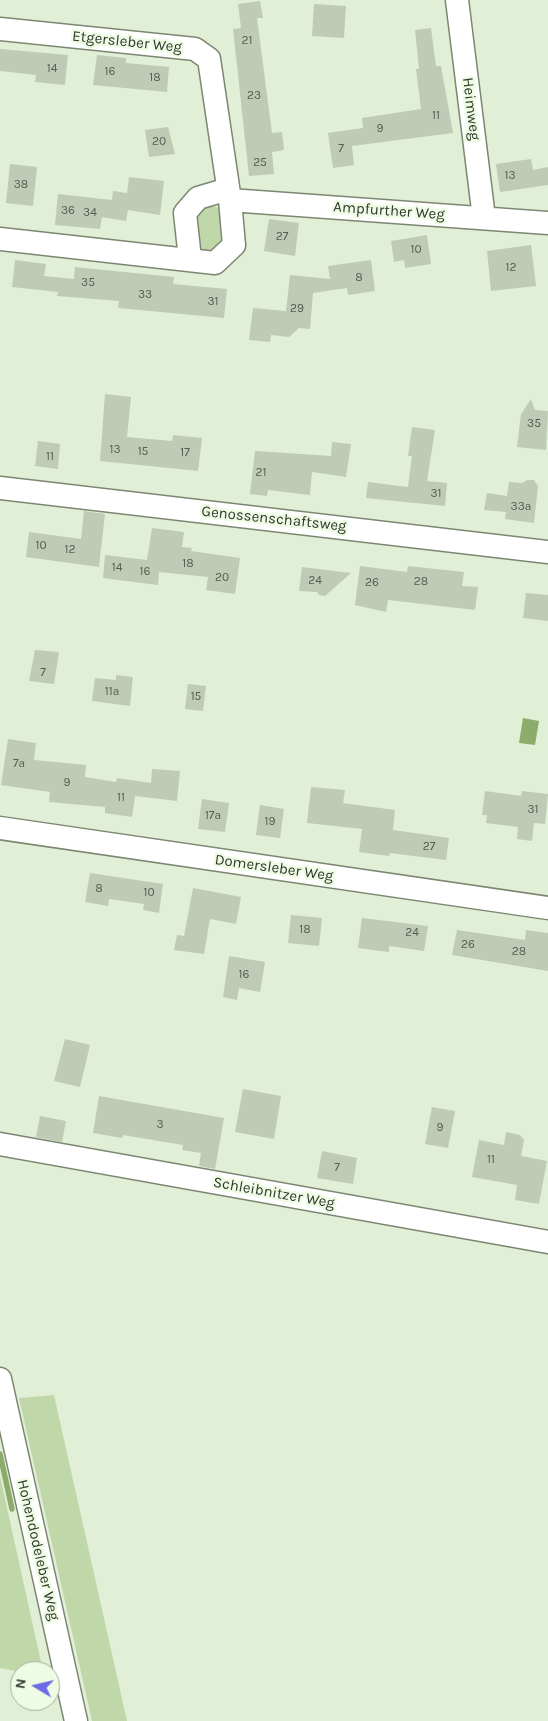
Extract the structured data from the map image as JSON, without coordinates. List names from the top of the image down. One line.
{"streets":{"street":["Etgersleber Weg","Heimweg","Ampfurther Weg","Genossenschaftsweg","Domersleber Weg","Schleibnitzer Weg","Hohendodeleber Weg"]},"crossings":[["Etgersleber Weg","Ampfurther Weg"],["Heimweg","Ampfurther Weg"]],"house_numbers":["21","14","16","18","23","11","9","20","7","25","13","38","36","34","27","10","12","8","35","33","31","29","35","13","15","17","11","21","31","33a","10","12","18","14","16","20","24","28","26","7","11a","15","7a","9","11","31","17a","19","27","8","10","18","24","26","28","16","3","9","11","7"],"north":"left"}
